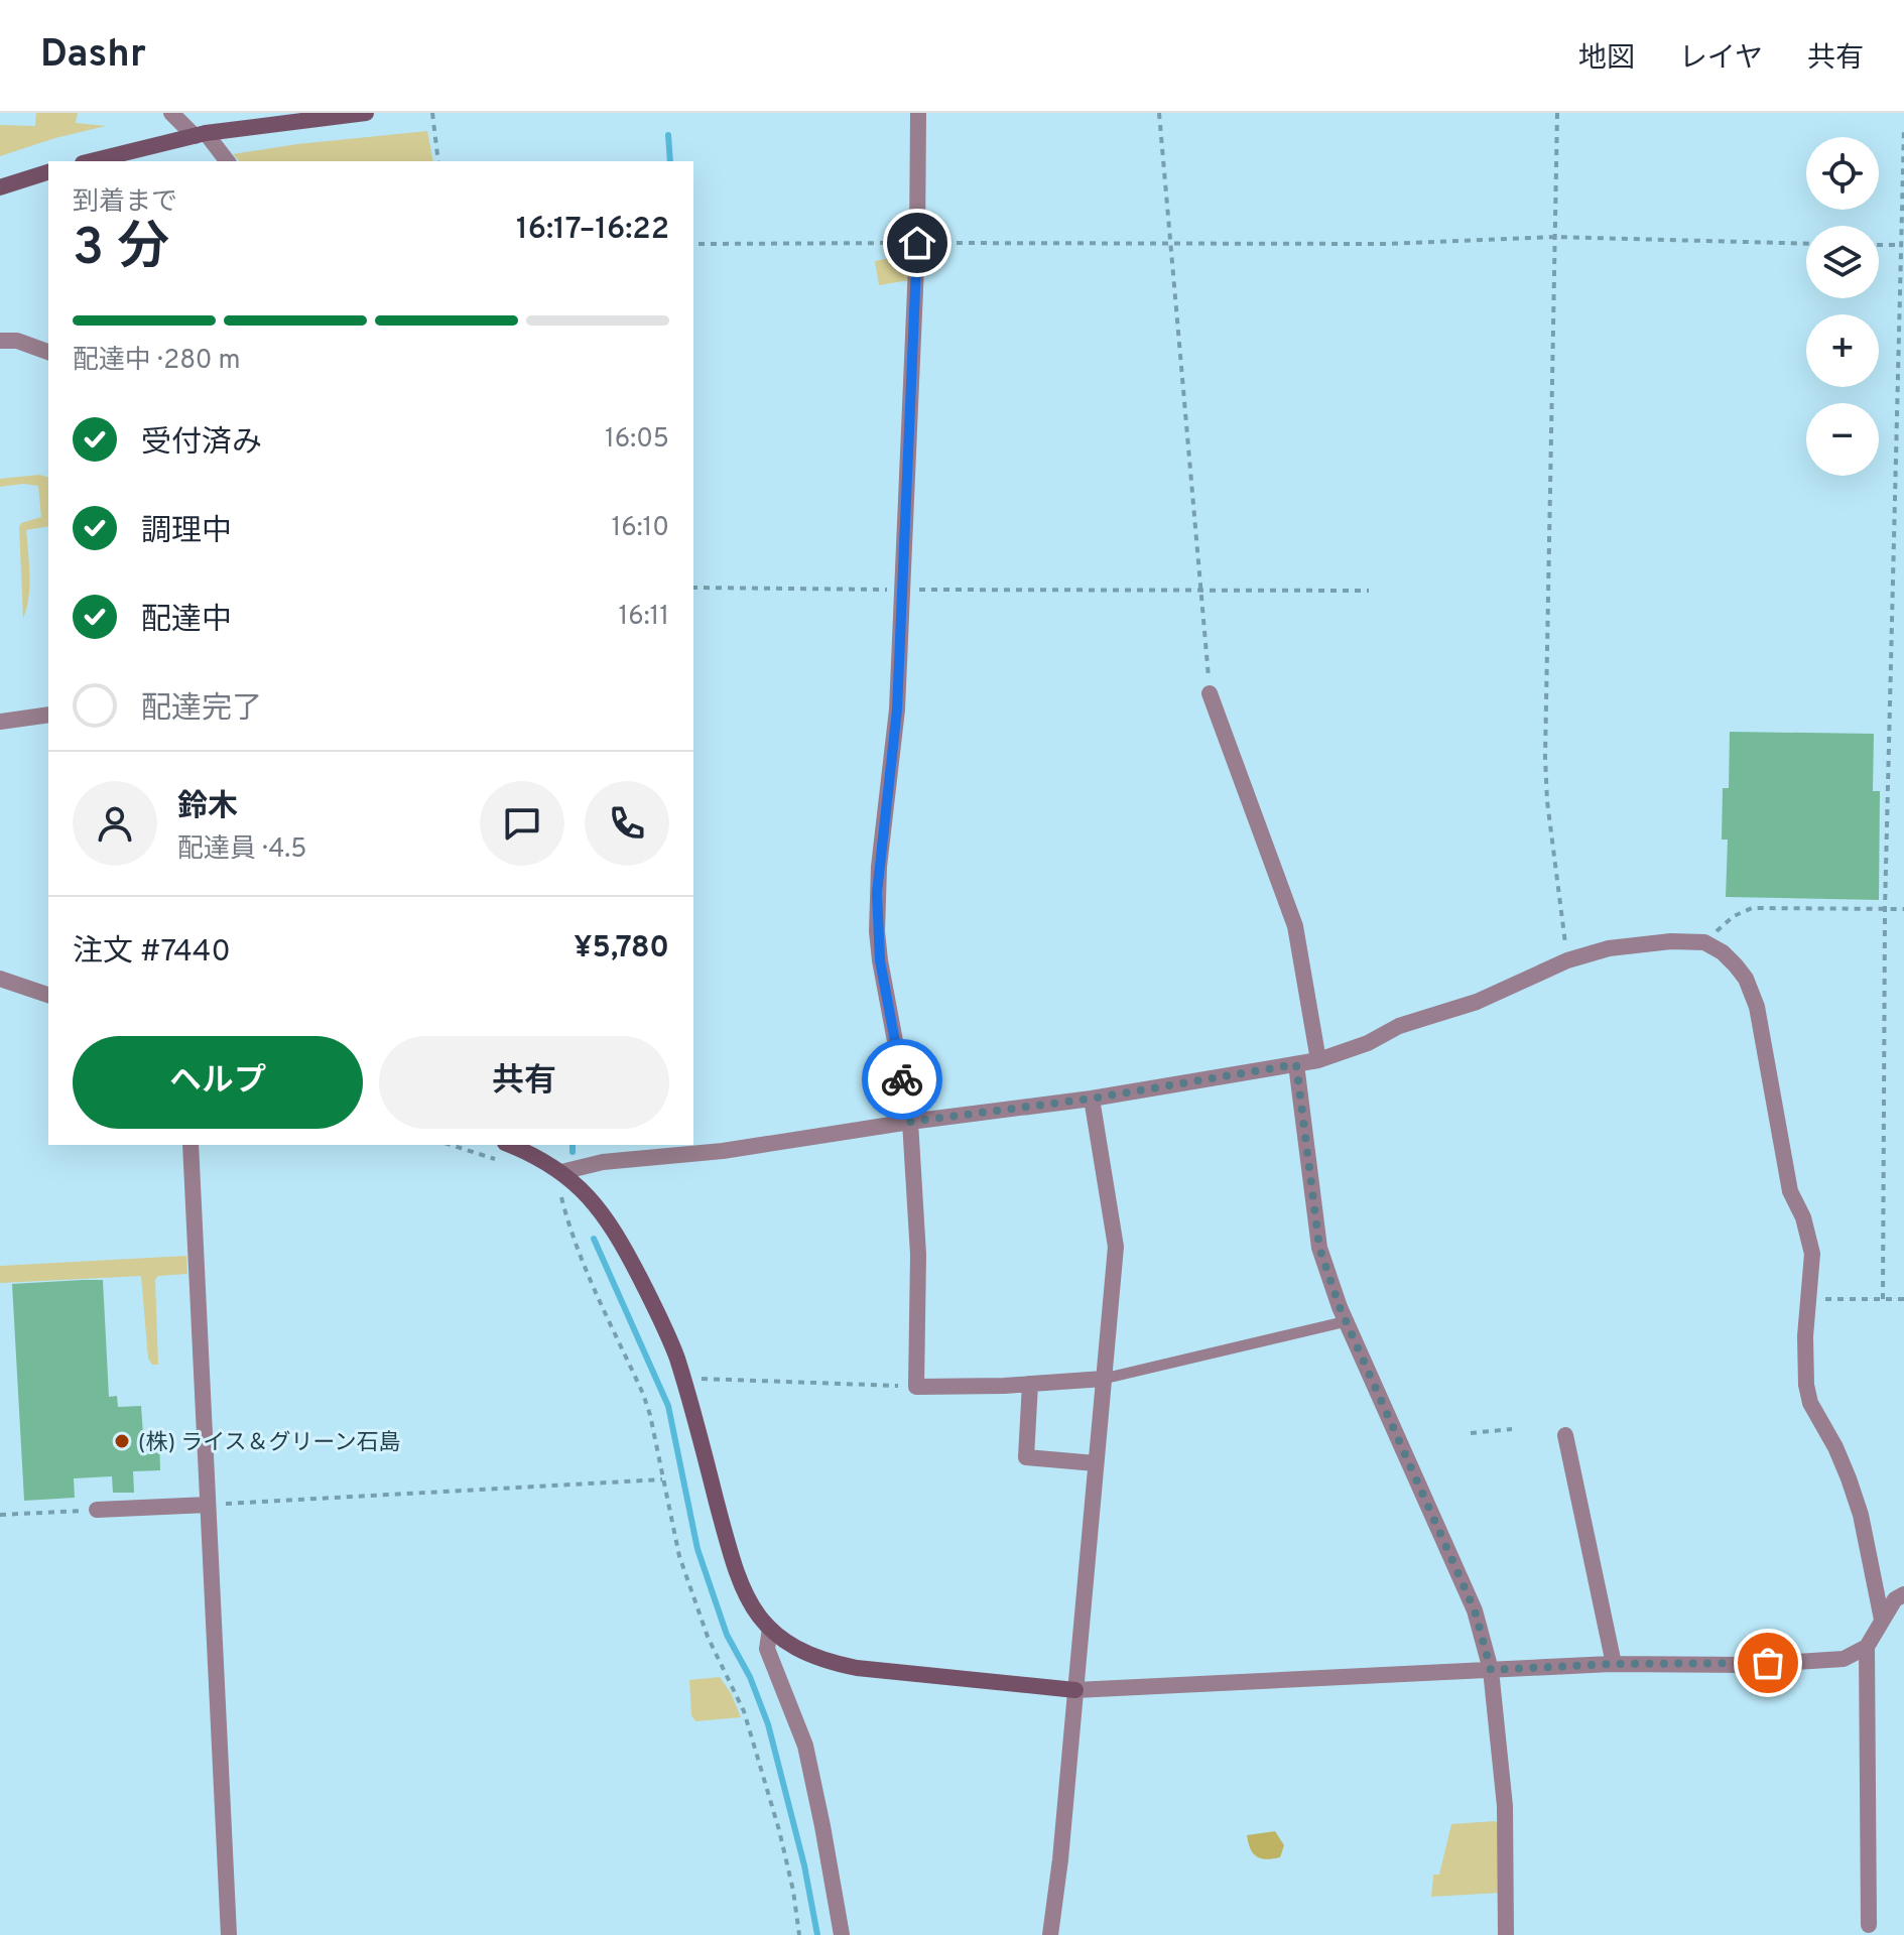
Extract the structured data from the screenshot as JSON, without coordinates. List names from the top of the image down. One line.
{"places":["(株) ライス＆グリーン石島"],"page":{"header":"Dashr","nav":["地図","レイヤ","共有"],"map_buttons":["+","−"],"heading":["3 分","到着まで","16:17–16:22"],"panel":["鈴木","配達員 · 4.5","注文 #7440","¥5,780"],"bar":"配達中 · 280 m","list":[["受付済み","16:05"],["調理中","16:10"],["配達中","16:11"],"配達完了"],"buttons":["ヘルプ","共有"]}}
